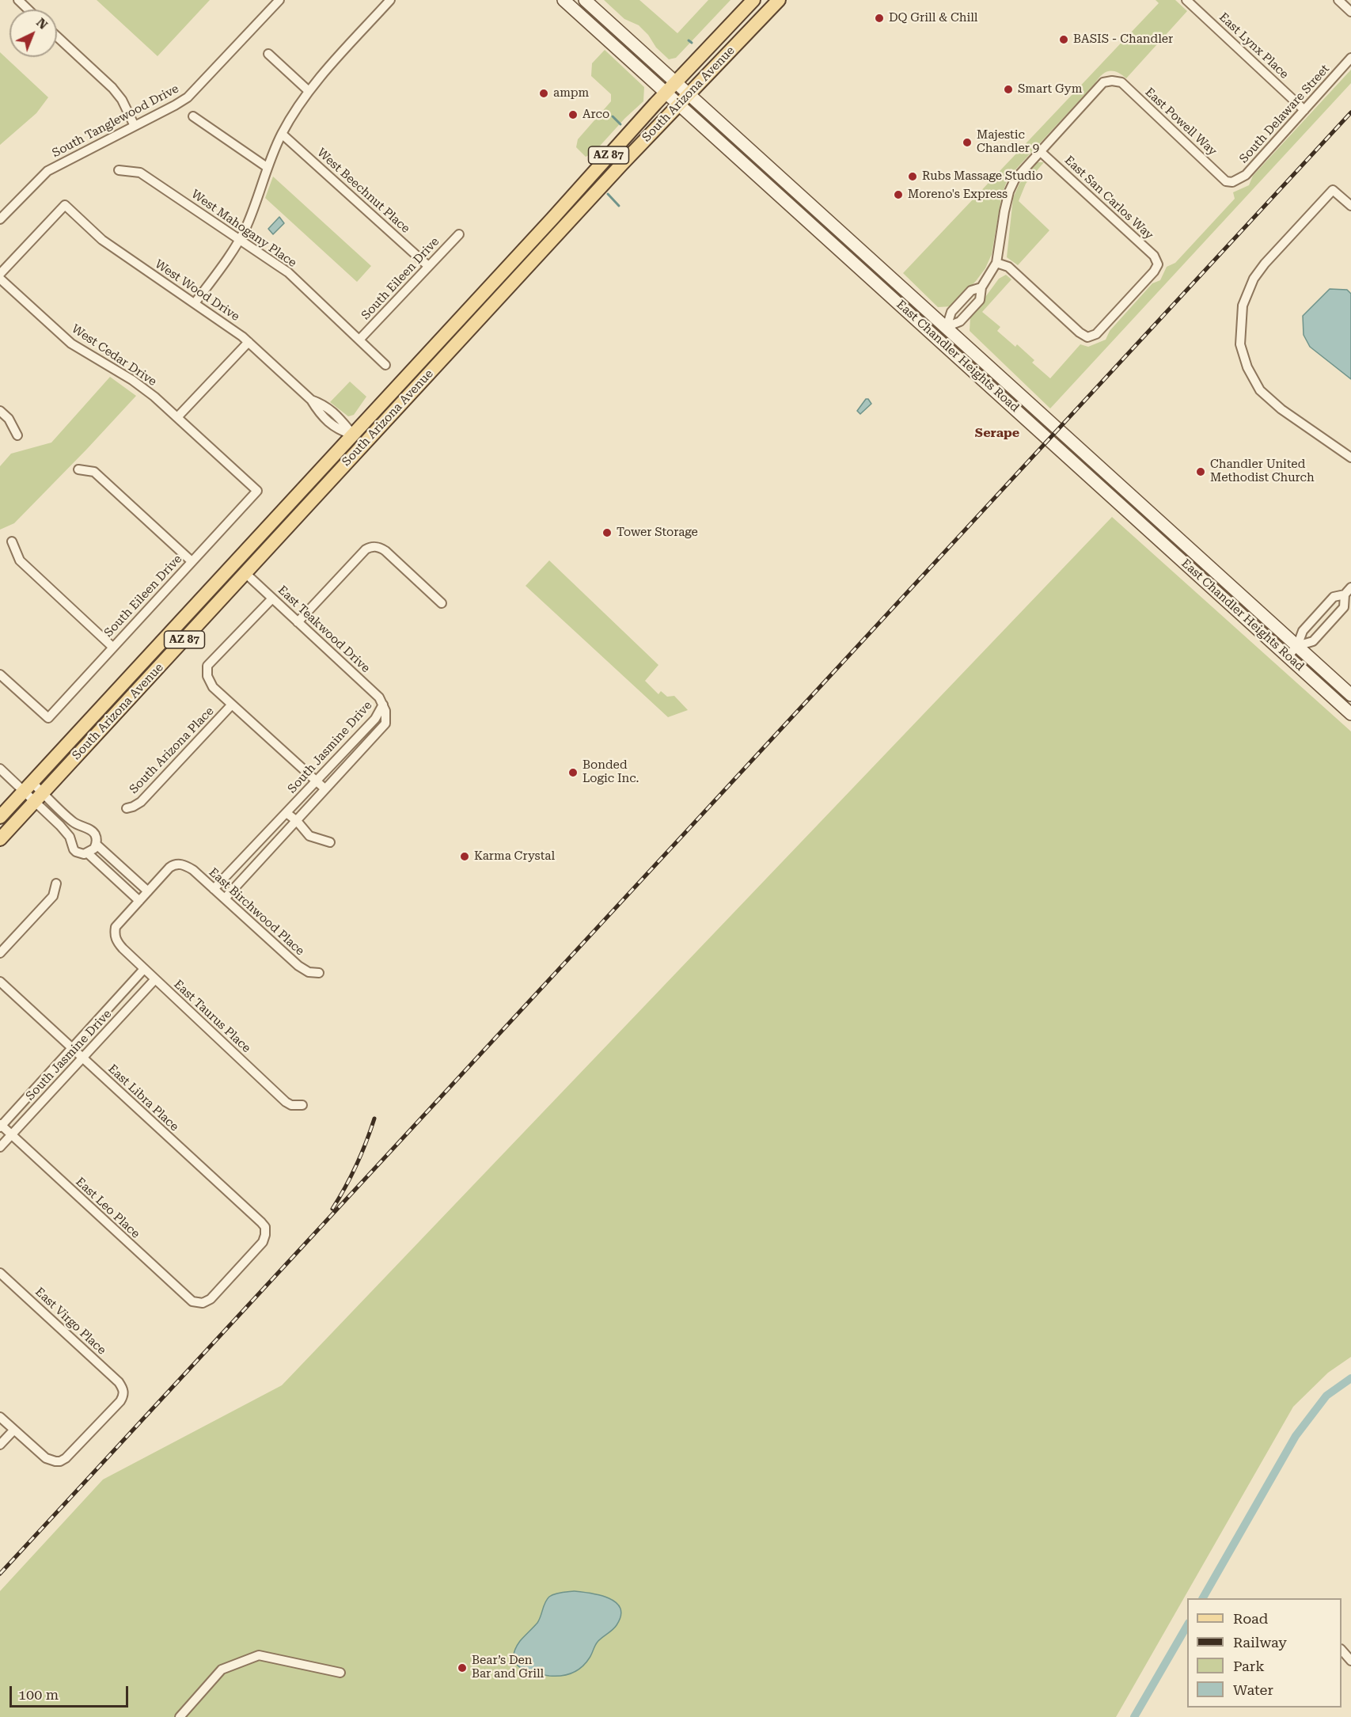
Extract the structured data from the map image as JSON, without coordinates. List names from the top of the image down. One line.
{"streets":{"main road":["South Arizona Avenue","AZ 87","East Chandler Heights Road"],"street":["East Lynx Place","South Delaware Street","South Tanglewood Drive","East Powell Way","West Beechnut Place","East San Carlos Way","West Mahogany Place","South Eileen Drive","West Wood Drive","West Cedar Drive","East Teakwood Drive","South Jasmine Drive","South Arizona Place","East Birchwood Place","East Taurus Place","East Libra Place","East Leo Place","East Virgo Place"]},"crossings":[["East Lynx Place","South Delaware Street"],["South Arizona Avenue","West Wood Drive"],["South Arizona Avenue","East Chandler Heights Road"],["South Arizona Avenue","East Teakwood Drive"],["South Delaware Street","East Powell Way"],["East Powell Way","East San Carlos Way"],["West Beechnut Place","South Eileen Drive"],["West Mahogany Place","South Eileen Drive"],["South Eileen Drive","West Cedar Drive"],["East Teakwood Drive","South Jasmine Drive"],["South Jasmine Drive","East Birchwood Place"],["South Jasmine Drive","East Taurus Place"],["South Jasmine Drive","East Libra Place"],["South Jasmine Drive","East Leo Place"],["East Libra Place","East Leo Place"]],"districts":["Serape"],"places":["DQ Grill & Chill","BASIS - Chandler","Smart Gym","ampm","Arco","Majestic Chandler 9","Rubs Massage Studio","Moreno's Express","Chandler United Methodist Church","Tower Storage","Bonded Logic Inc.","Karma Crystal","Bear’s Den Bar and Grill"],"legend":["Road","Railway","Park","Water"],"scale_bar":"100 m","north":"top right"}
